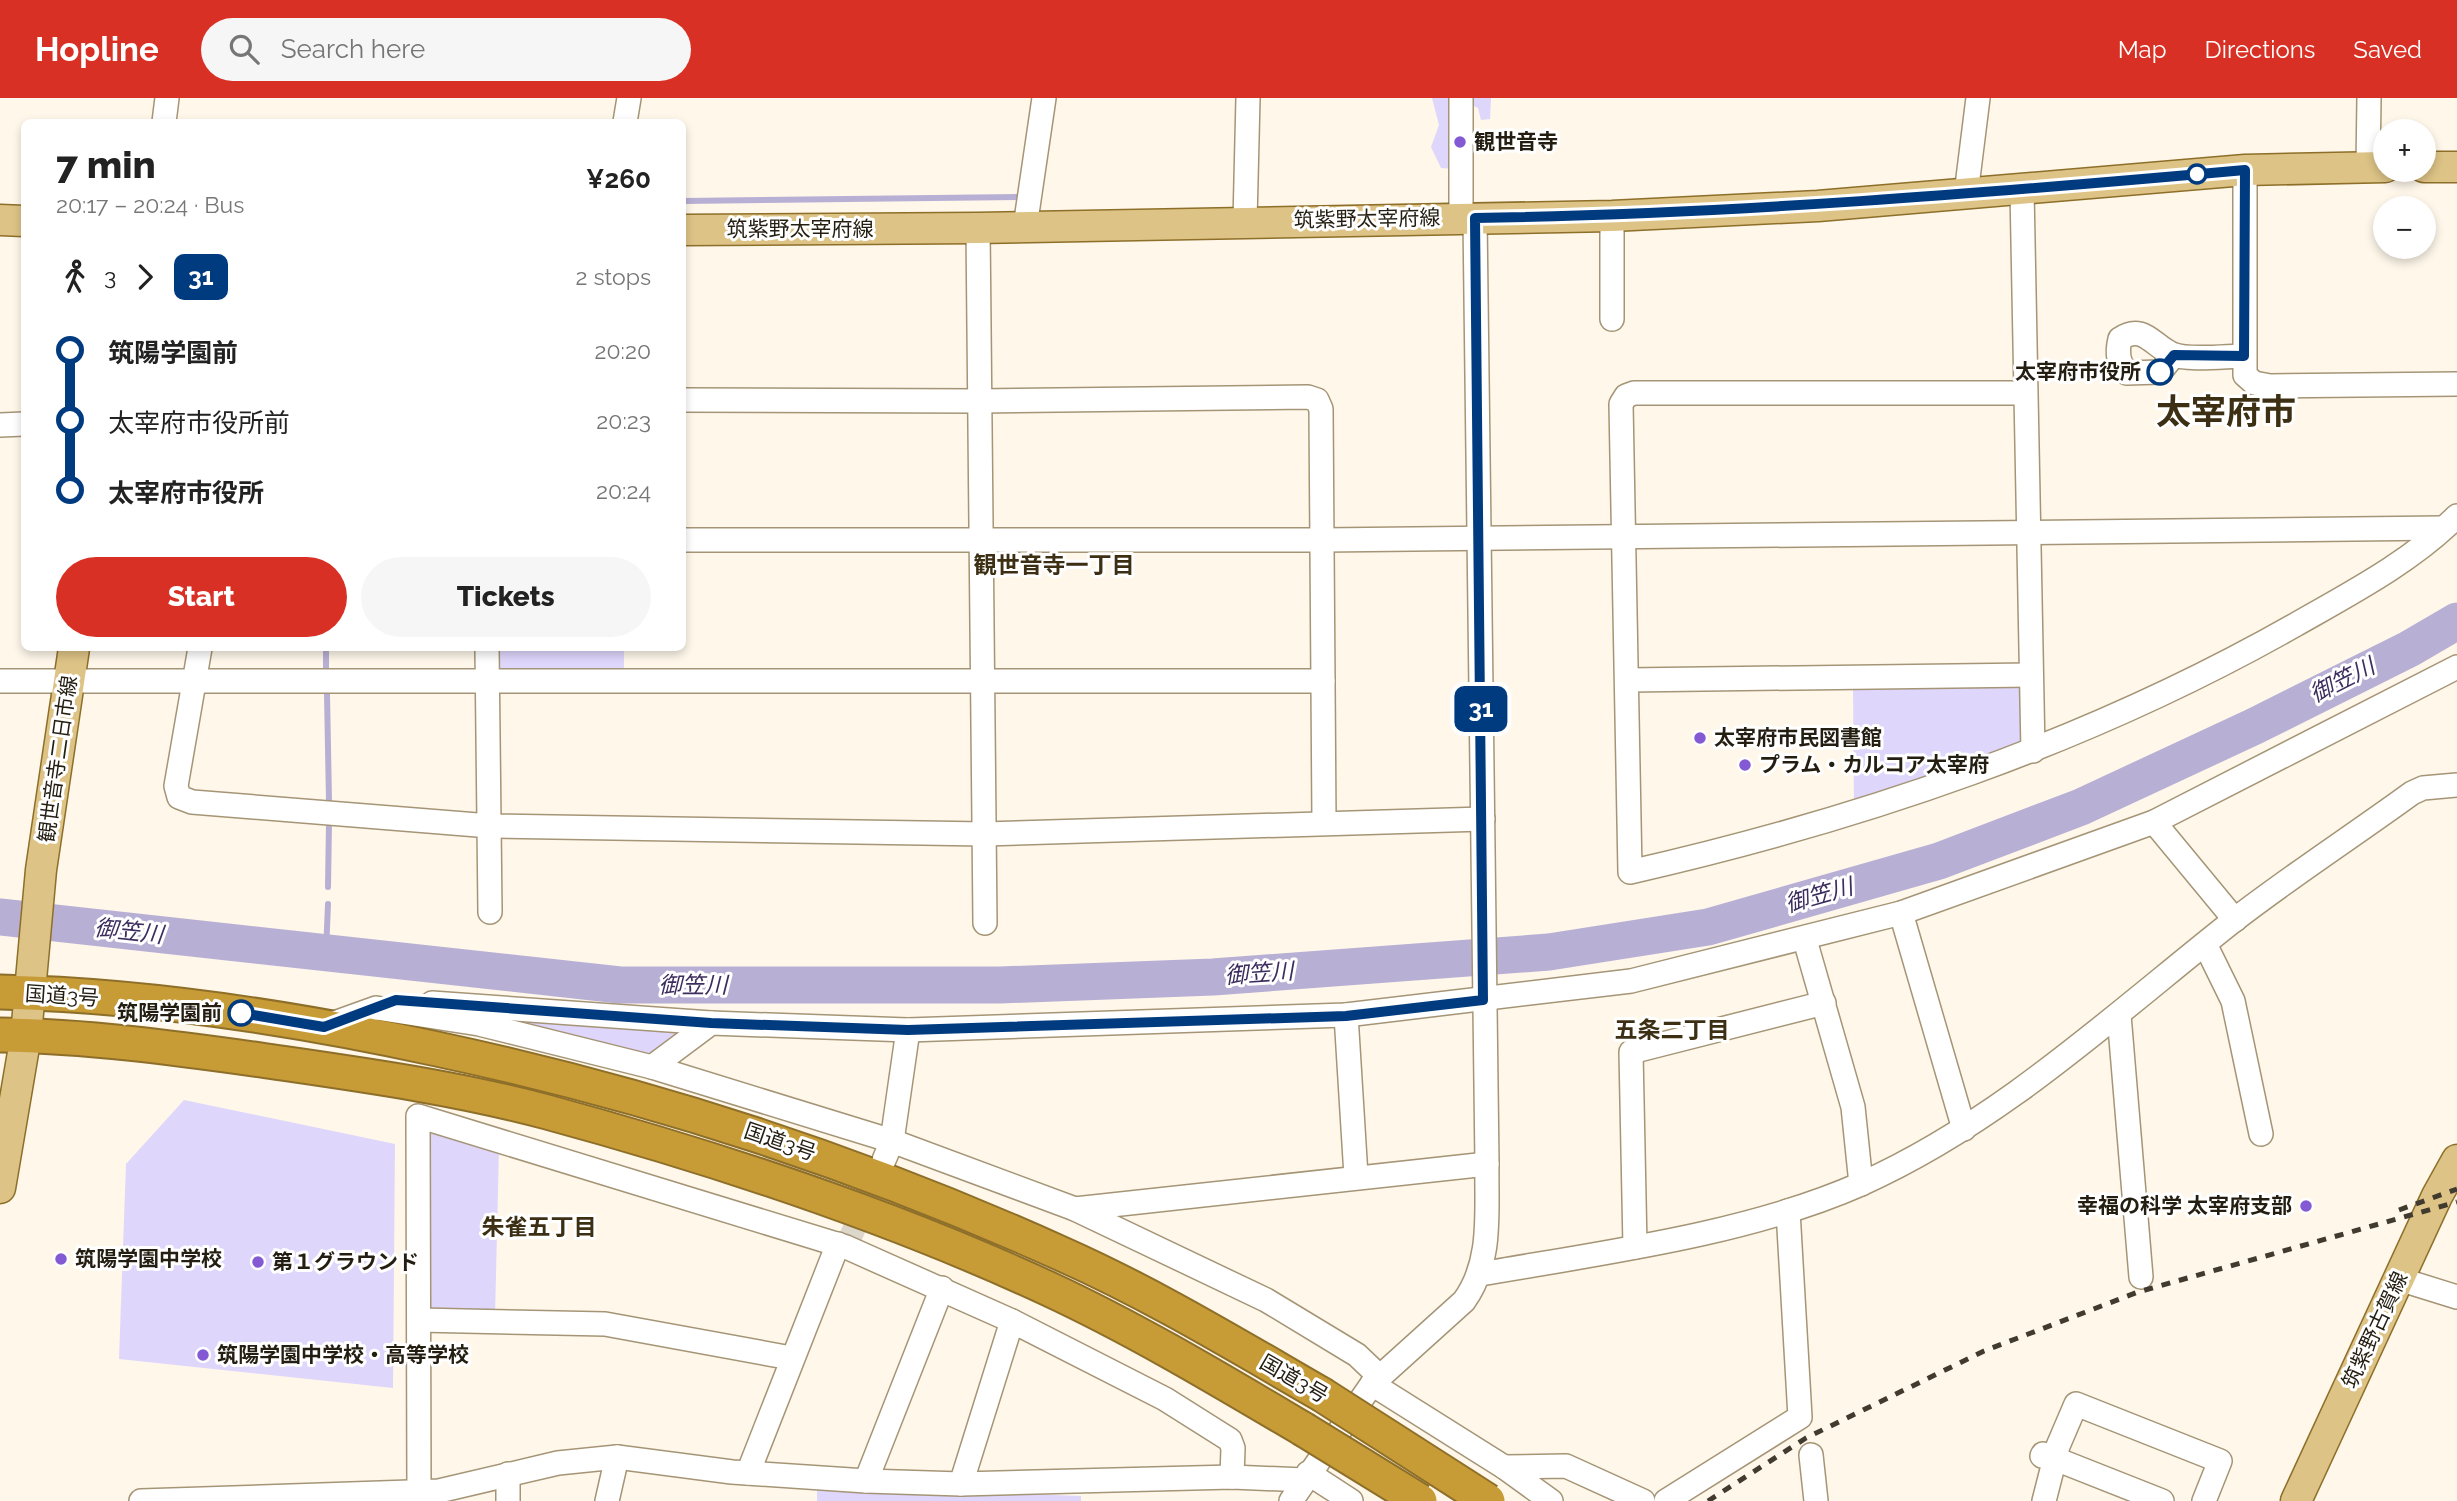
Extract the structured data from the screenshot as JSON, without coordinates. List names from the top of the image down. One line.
{"streets":{"highway":["国道3号"],"main road":["筑紫野太宰府線","観世音寺二日市線","筑紫野古賀線"]},"crossings":[["観世音寺二日市線","国道3号"]],"districts":["太宰府市","観世音寺一丁目","五条二丁目","朱雀五丁目"],"water":["御笠川"],"places":["観世音寺","太宰府市役所","太宰府市民図書館","プラム・カルコア太宰府","筑陽学園前","幸福の科学 太宰府支部","筑陽学園中学校","第１グラウンド","筑陽学園中学校・高等学校"],"lines":["bus line 31"],"page":{"header":"Hopline","search":"Search here","nav":["Map","Directions","Saved"],"on_map":"31","map_buttons":["+","−"],"heading":["7 min","20:17 – 20:24 · Bus","¥260"],"legs":["3","31","2 stops"],"list":[{"name":"筑陽学園前","value":"20:20"},{"name":"太宰府市役所前","value":"20:23"},{"name":"太宰府市役所","value":"20:24"}],"buttons":["Start","Tickets"]}}
